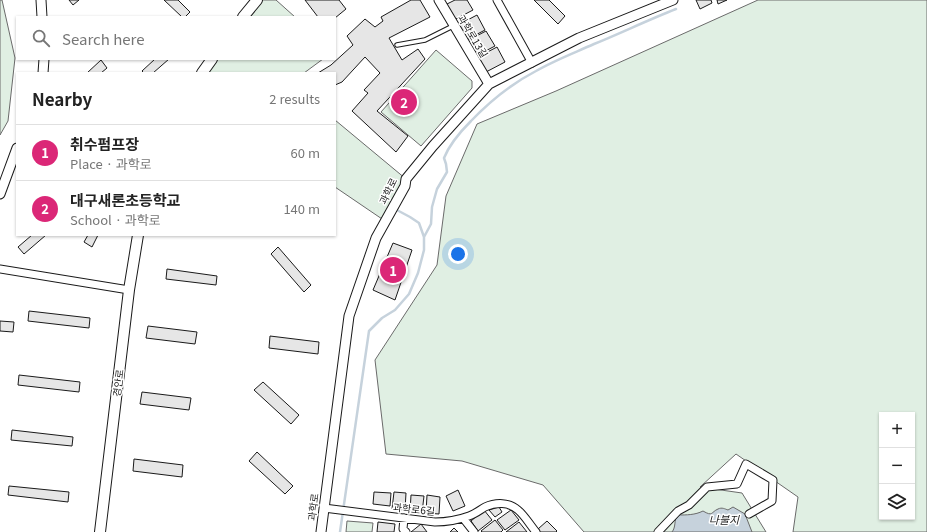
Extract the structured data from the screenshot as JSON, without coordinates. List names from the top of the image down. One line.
{"streets":{"main road":["경안로"],"street":["과학로13길","과학로","과학로6길"]},"crossings":[["과학로13길","과학로"],["과학로","과학로6길"]],"water":["나불지"],"page":{"search":"Search here","heading":["Nearby","2 results"],"pins":["2","1"],"list":[{"mark":"1","name":"취수펌프장","note":"Place · 과학로","value":"60 m"},{"mark":"2","name":"대구새론초등학교","note":"School · 과학로","value":"140 m"}],"map_buttons":["+","−"]}}
